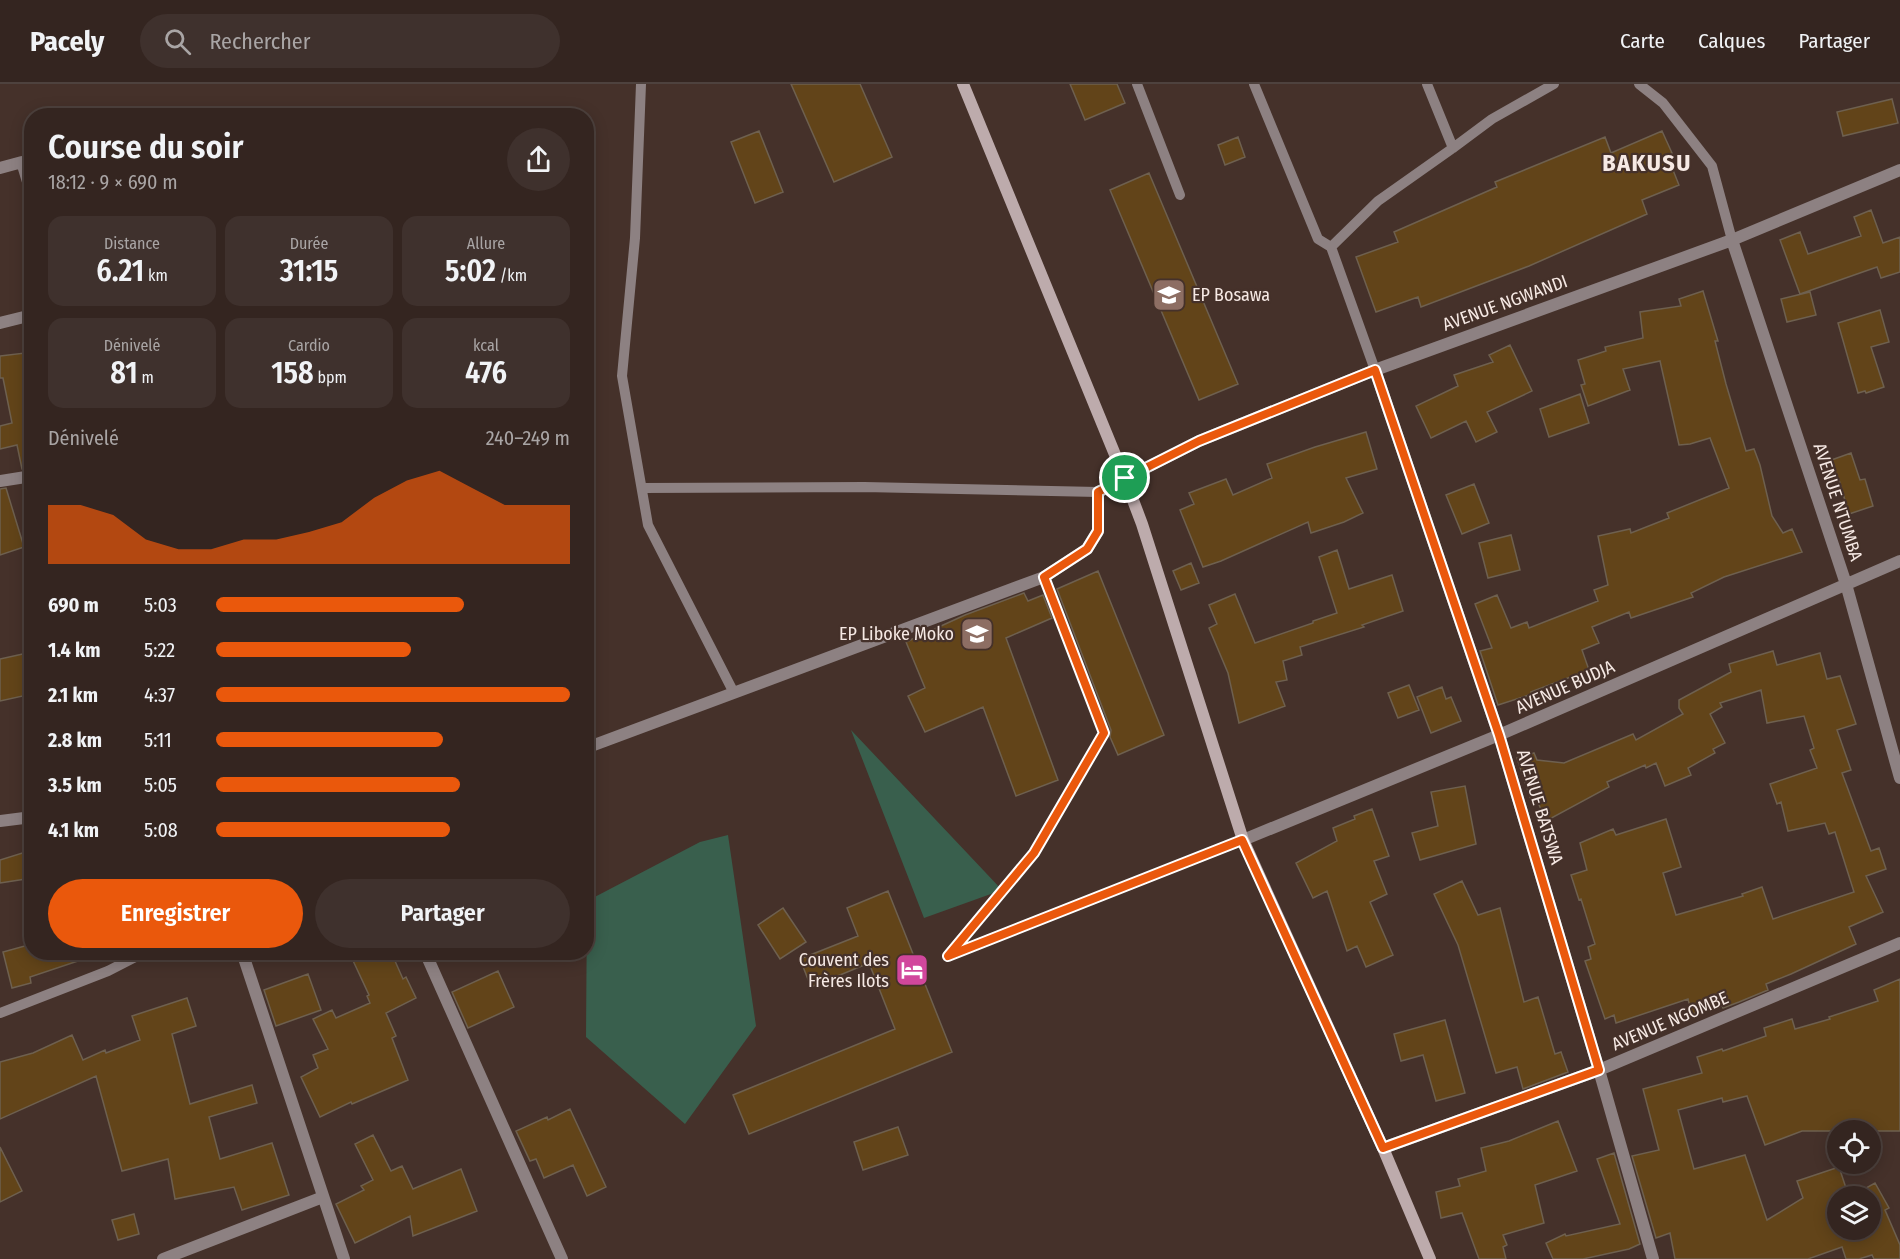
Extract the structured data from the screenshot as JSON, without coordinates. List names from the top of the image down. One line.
{"streets":{"street":["AVENUE NGWANDI","AVENUE NTUMBA","AVENUE BUDJA","AVENUE BATSWA","AVENUE NGOMBE"]},"crossings":[["AVENUE NGWANDI","AVENUE NTUMBA"],["AVENUE NGWANDI","AVENUE BATSWA"],["AVENUE NTUMBA","AVENUE BUDJA"],["AVENUE BUDJA","AVENUE BATSWA"],["AVENUE BATSWA","AVENUE NGOMBE"]],"districts":["BAKUSU"],"places":{"school or university":["EP Bosawa","EP Liboke Moko"],"hotel":["Couvent des Frères Ilots"]},"page":{"header":"Pacely","search":"Rechercher","nav":["Carte","Calques","Partager"],"heading":["Course du soir","18:12 · 9 × 690 m"],"stats":[["Distance","6.21 km"],["Durée","31:15"],["Allure","5:02 /km"],["Dénivelé","81 m"],["Cardio","158 bpm"],["kcal","476"]],"chart":["Dénivelé","240–249 m"],"list":[{"name":"690 m","note":"5:03"},{"name":"1.4 km","note":"5:22"},{"name":"2.1 km","note":"4:37"},{"name":"2.8 km","note":"5:11"},{"name":"3.5 km","note":"5:05"},{"name":"4.1 km","note":"5:08"}],"buttons":["Enregistrer","Partager"]}}
